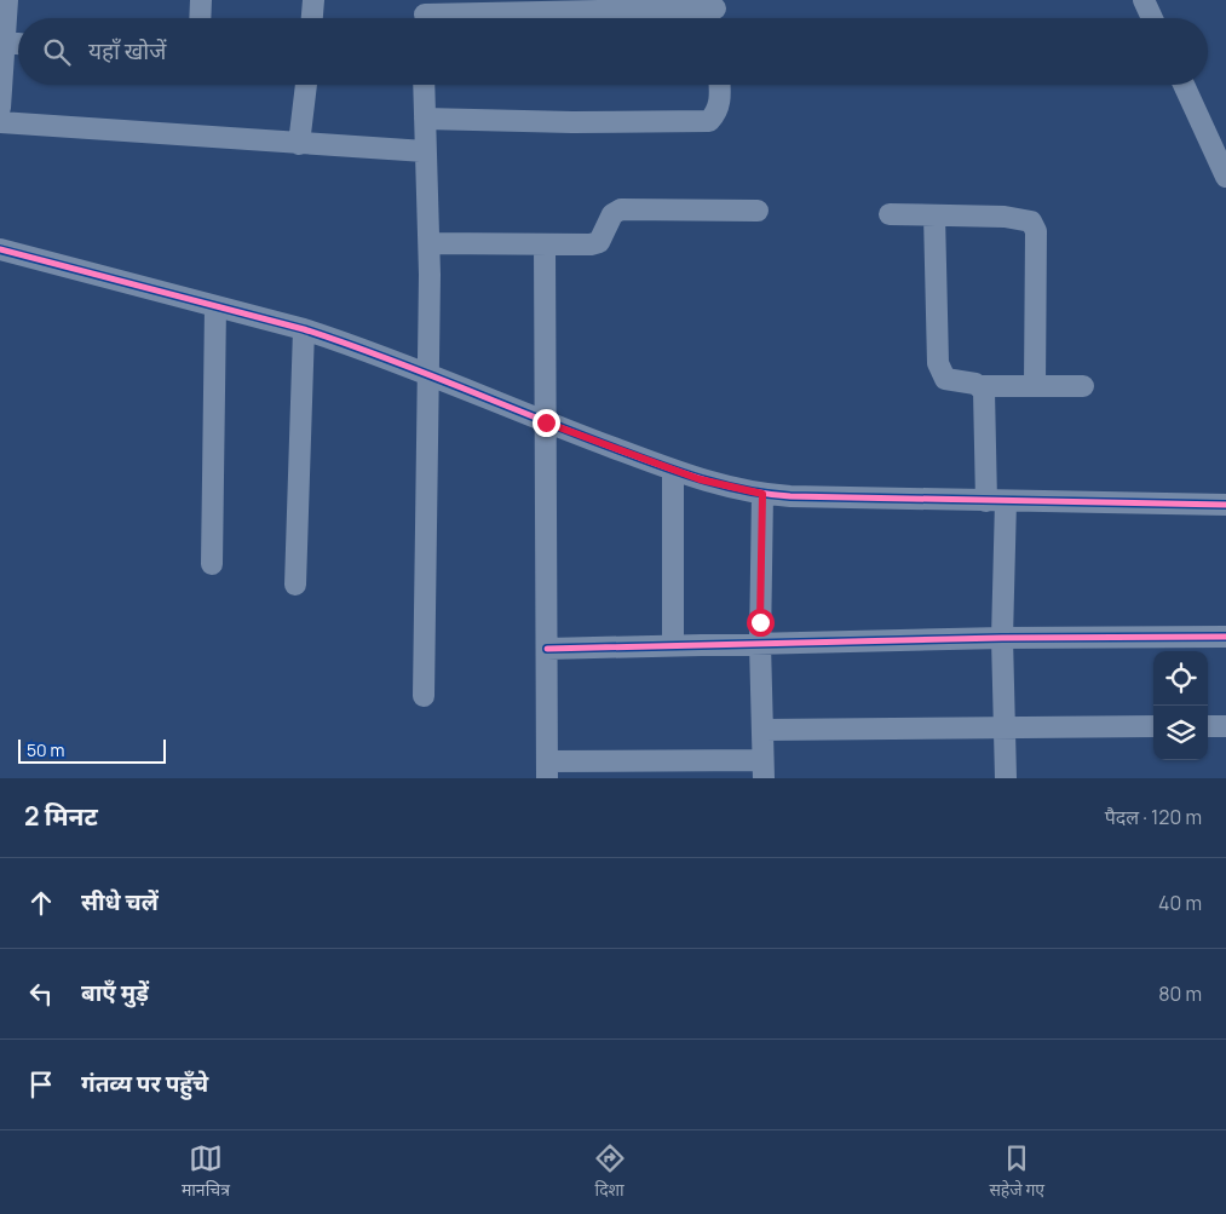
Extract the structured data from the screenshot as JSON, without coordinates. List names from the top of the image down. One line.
{"scale_bar":"50 m","page":{"search":"यहाँ खोजें","scale":"50 m","heading":["2 मिनट","पैदल · 120 m"],"list":[["सीधे चलें","40 m"],["बाएँ मुड़ें","80 m"],"गंतव्य पर पहुँचे"],"nav":["मानचित्र","दिशा","सहेजे गए"]}}
